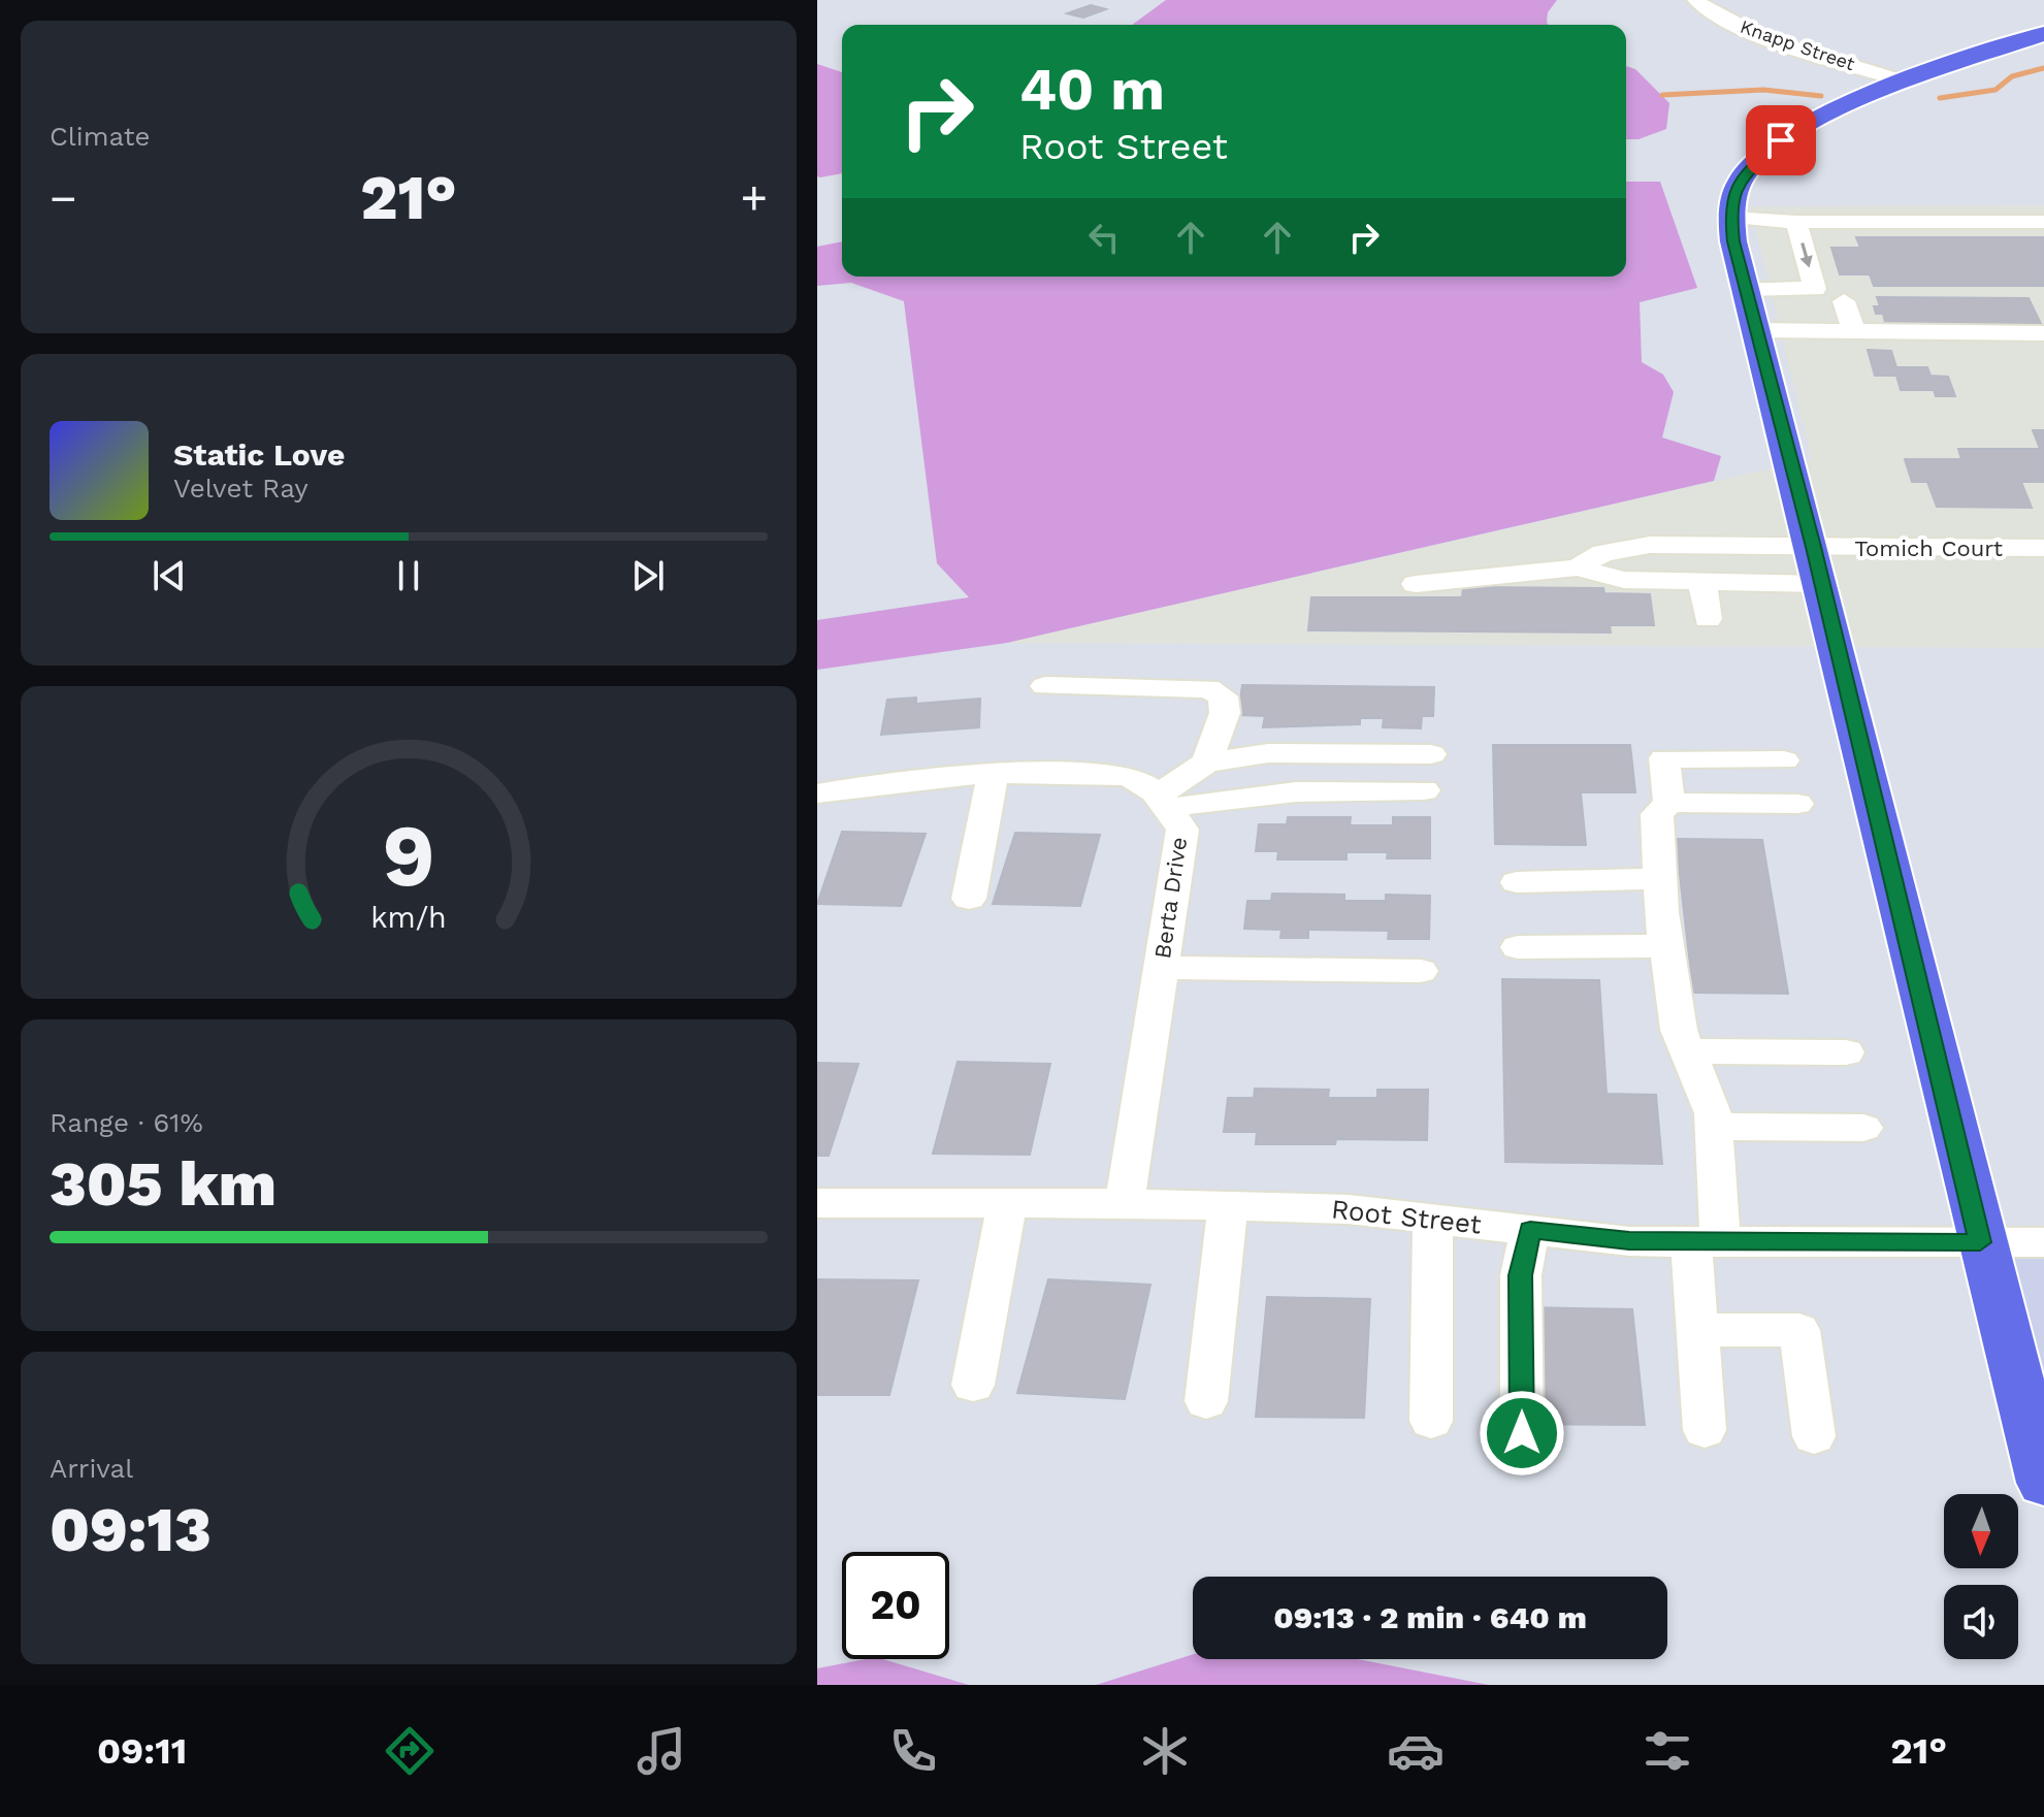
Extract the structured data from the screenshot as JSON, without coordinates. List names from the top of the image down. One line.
{"streets":{"street":["Knapp Street","Tomich Court","Berta Drive","Root Street"]},"crossings":[["Berta Drive","Root Street"]],"north":"bottom","page":{"tile":["Climate",["Range · 61%","305 km"],["Arrival","09:13"]],"turn":["40 m","Root Street"],"heat":["−","21°","+"],"song":["Static Love","Velvet Ray"],"limit":"20","trip":"09:13 · 2 min · 640 m","tabs":["09:11","21°"],"gauge":["9","km/h"]}}
